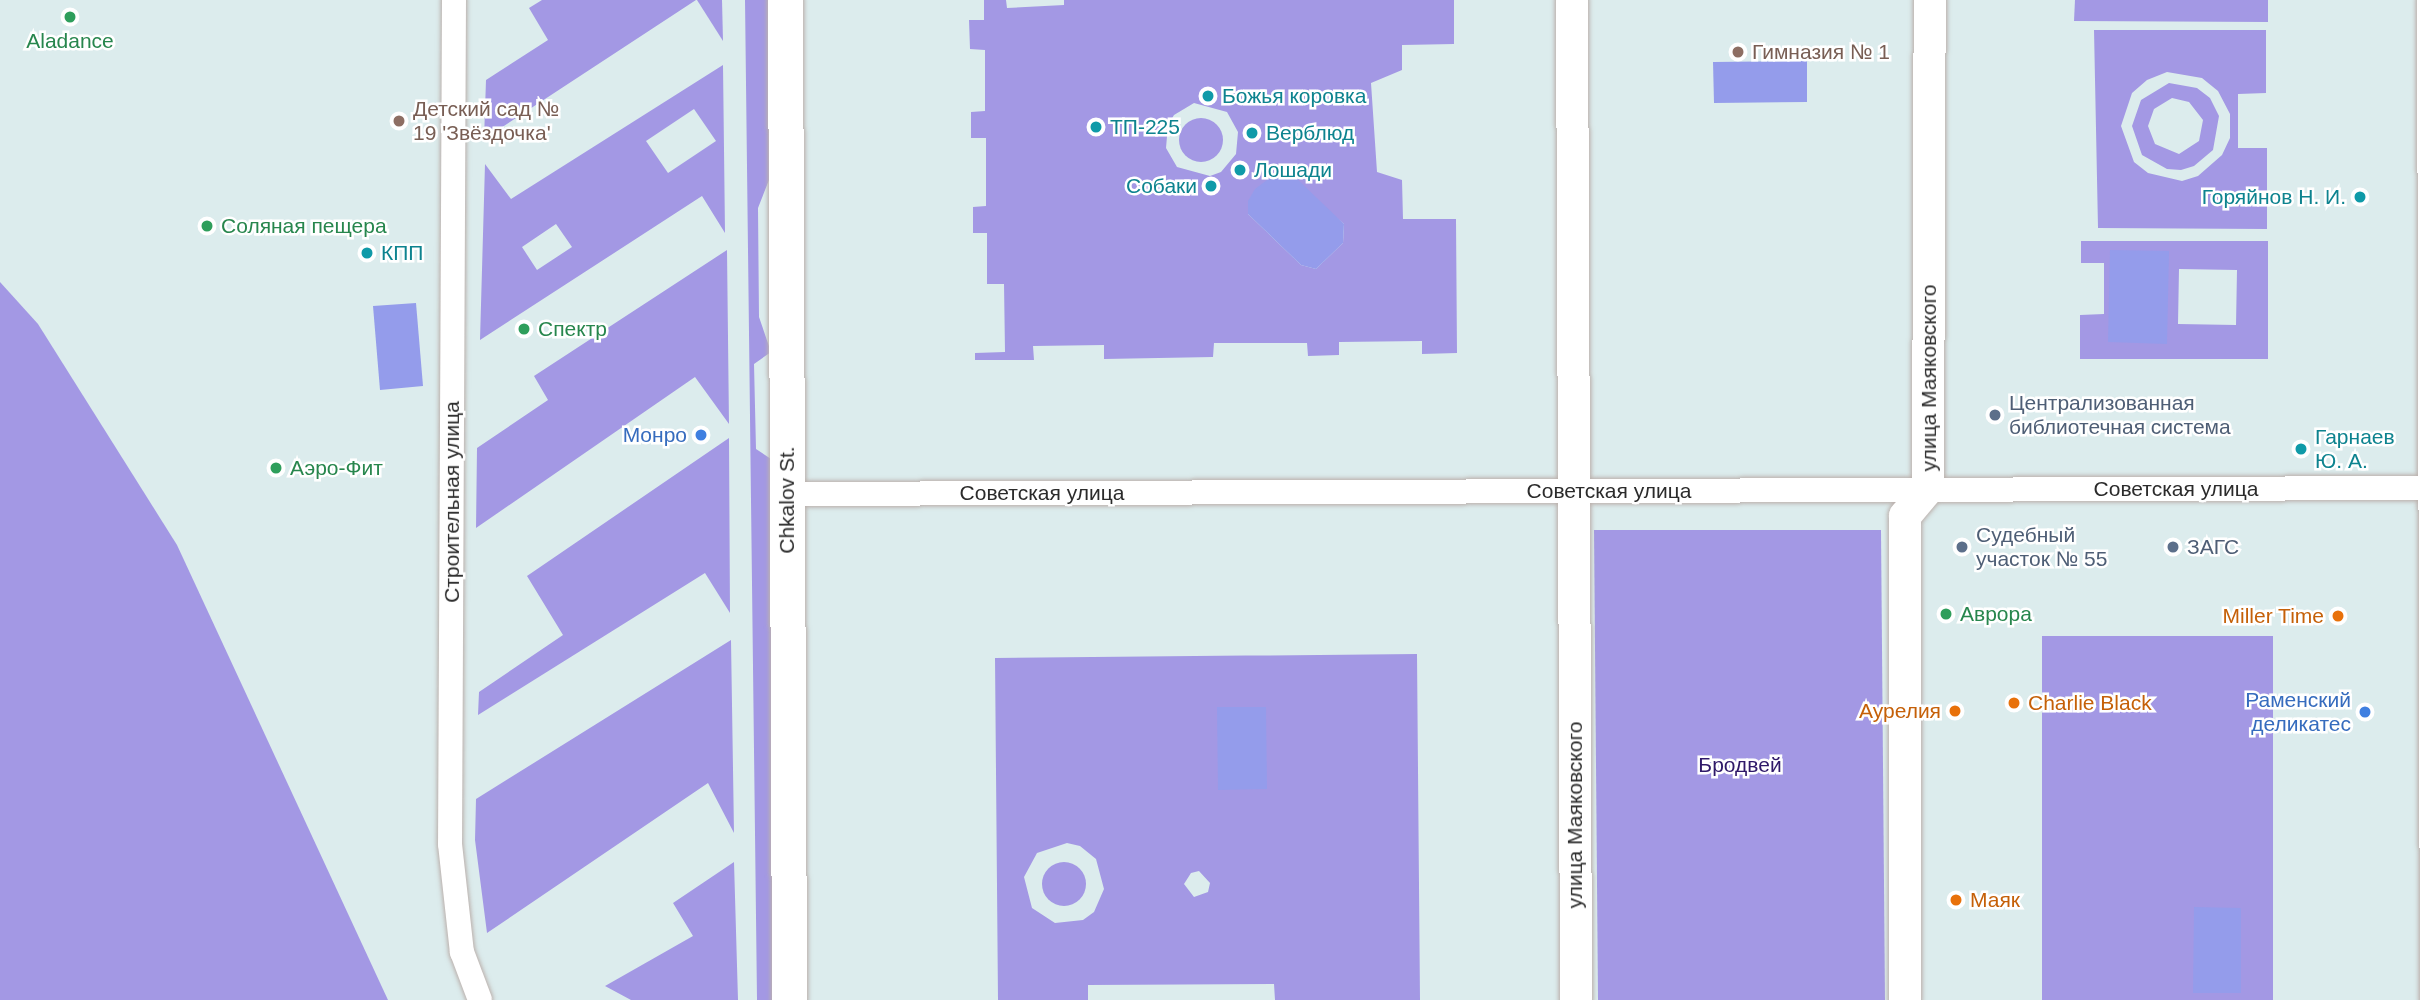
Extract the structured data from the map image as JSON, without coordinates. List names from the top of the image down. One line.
{"streets":{"main road":["Chkalov St."],"street":["улица Маяковского","Советская улица","Строительная улица"]},"crossings":[["улица Маяковского","Советская улица"],["Советская улица","Chkalov St."]],"parks":["Бродвей"],"places":["Aladance","Гимназия № 1","Божья коровка","Детский сад № 19 'Звёздочка'","ТП-225","Верблюд","Лошади","Собаки","Горяйнов Н. И.","Соляная пещера","КПП","Спектр","Централизованная библиотечная система","Монро","Гарнаев Ю. А.","Аэро-Фит","Судебный участок № 55","ЗАГС","Аврора","Miller Time","Charlie Black","Аурелия","Раменский деликатес","Маяк"]}
